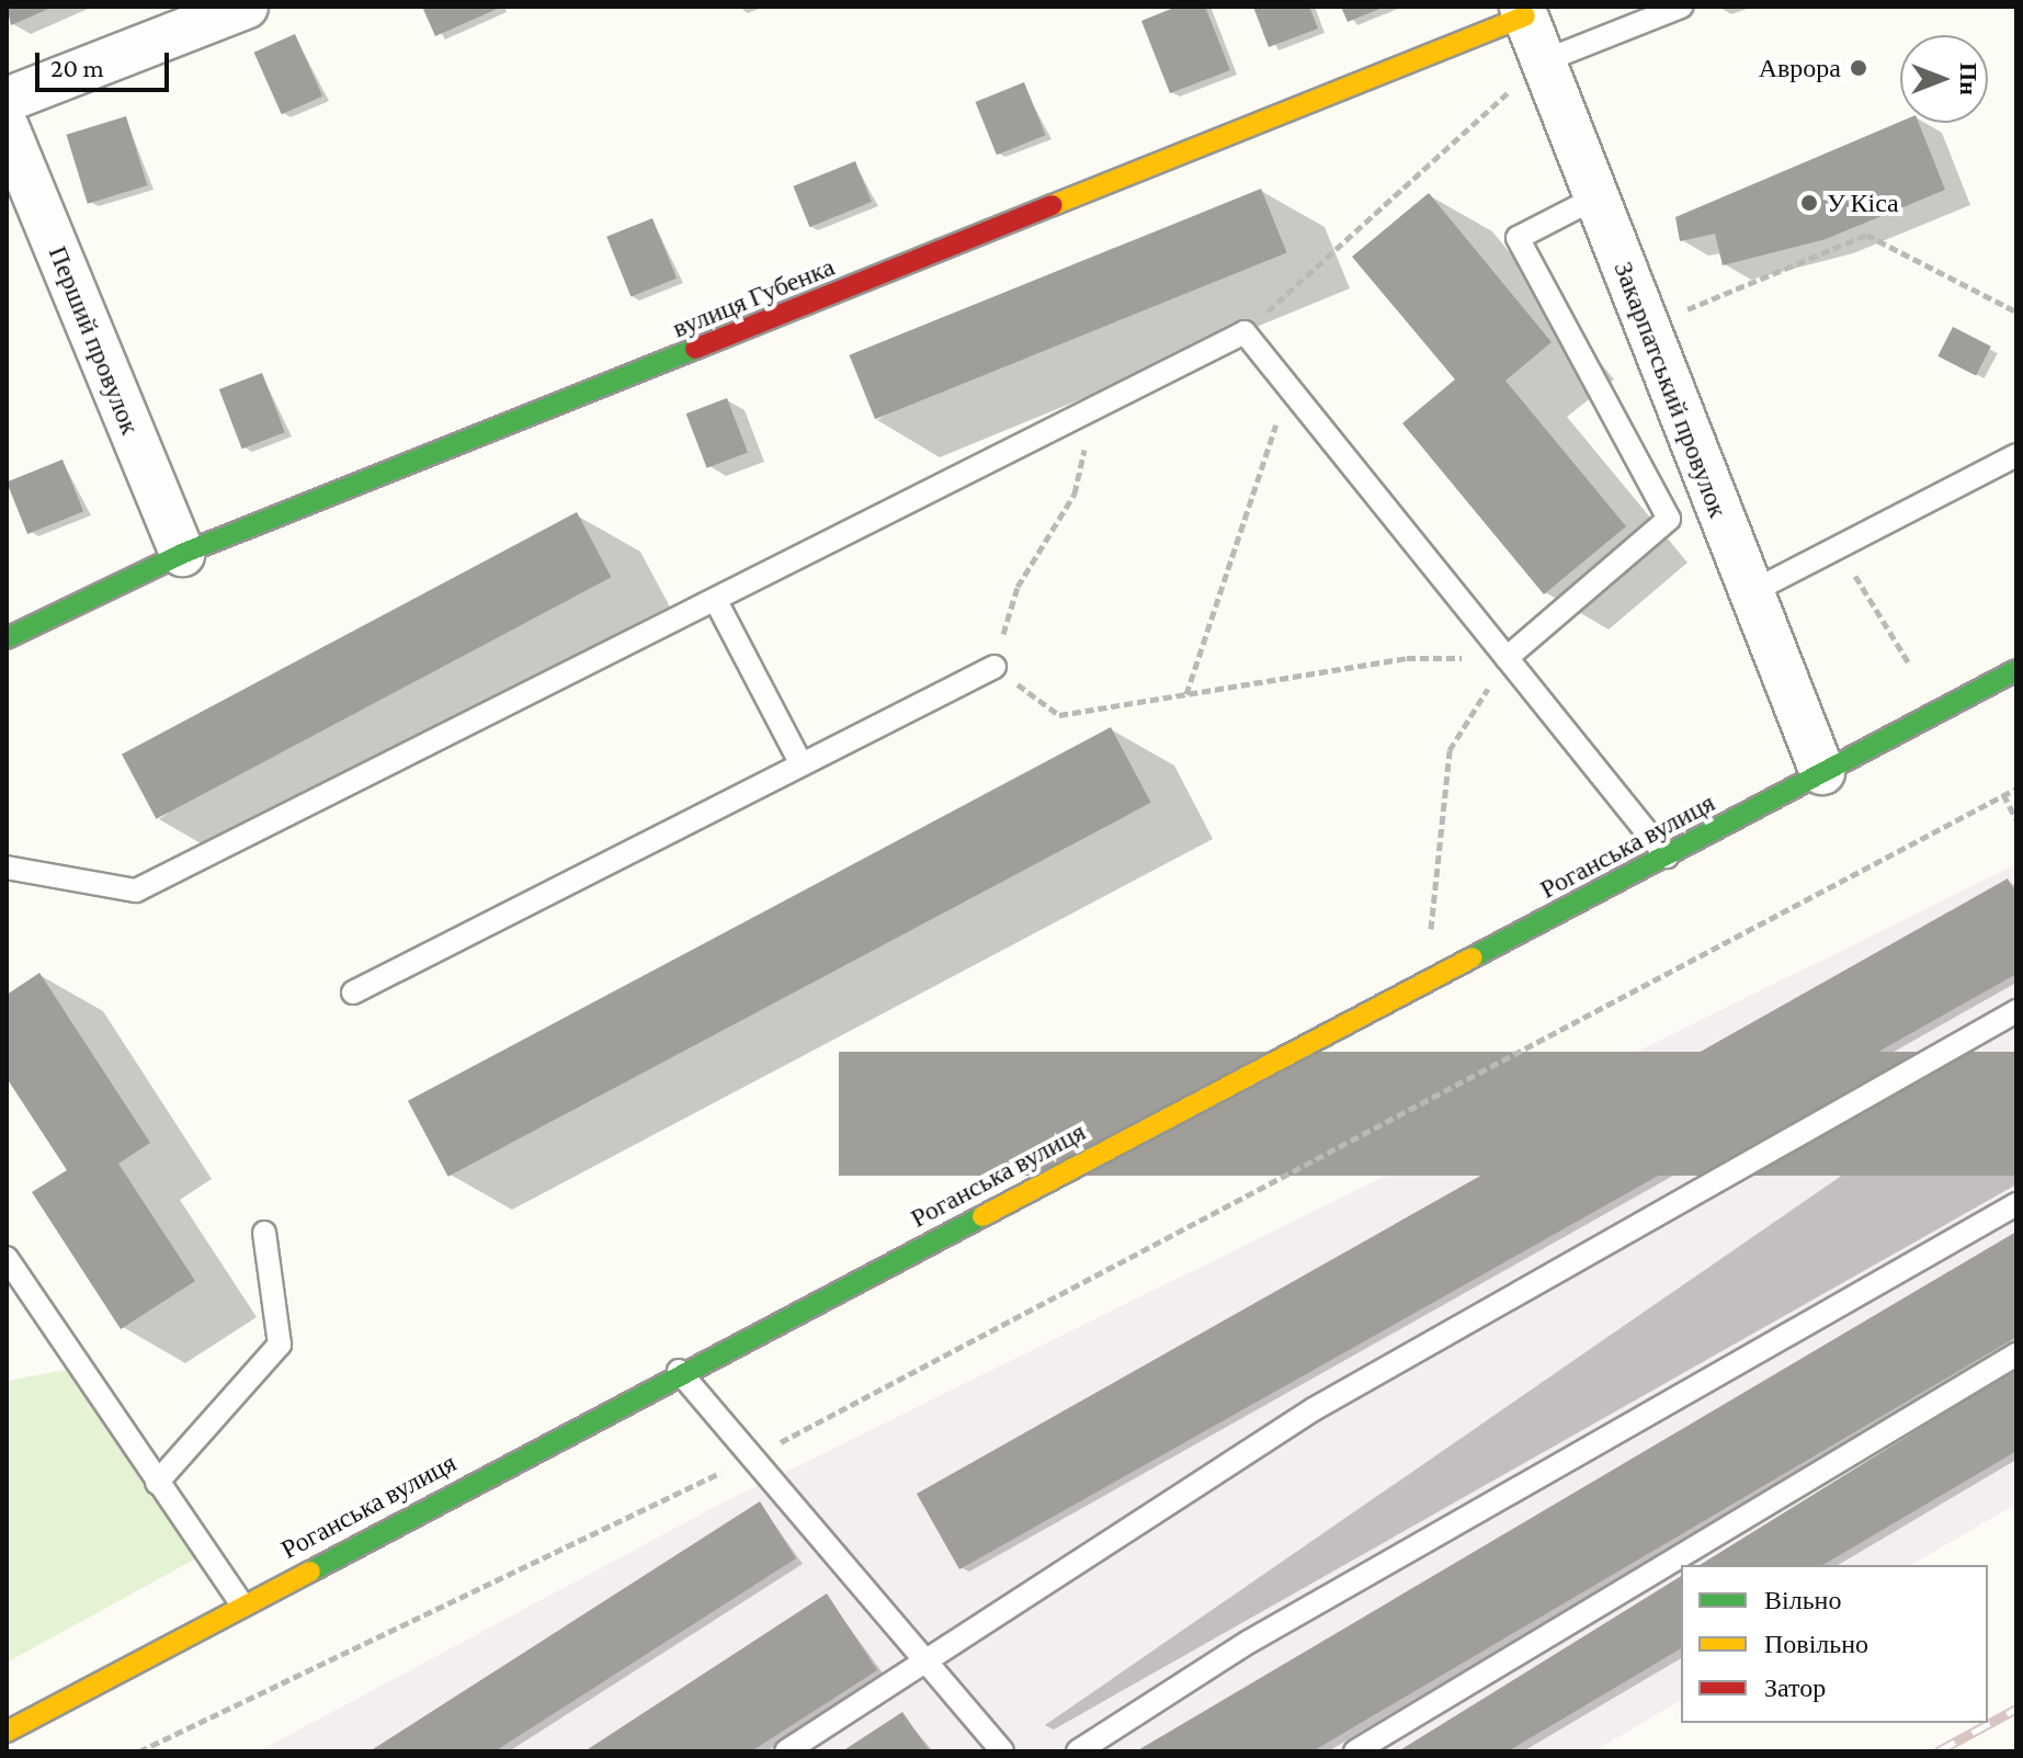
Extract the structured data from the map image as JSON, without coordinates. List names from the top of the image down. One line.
{"streets":{"main road":["вулиця Губенка","Роганська вулиця"],"street":["Перший провулок","Закарпатський провулок"]},"crossings":[["вулиця Губенка","Перший провулок"],["вулиця Губенка","Закарпатський провулок"],["Закарпатський провулок","Роганська вулиця"]],"places":["Аврора","У Кіса"],"legend":["Вільно","Повільно","Затор"],"scale_bar":"20 m","north":"right"}
